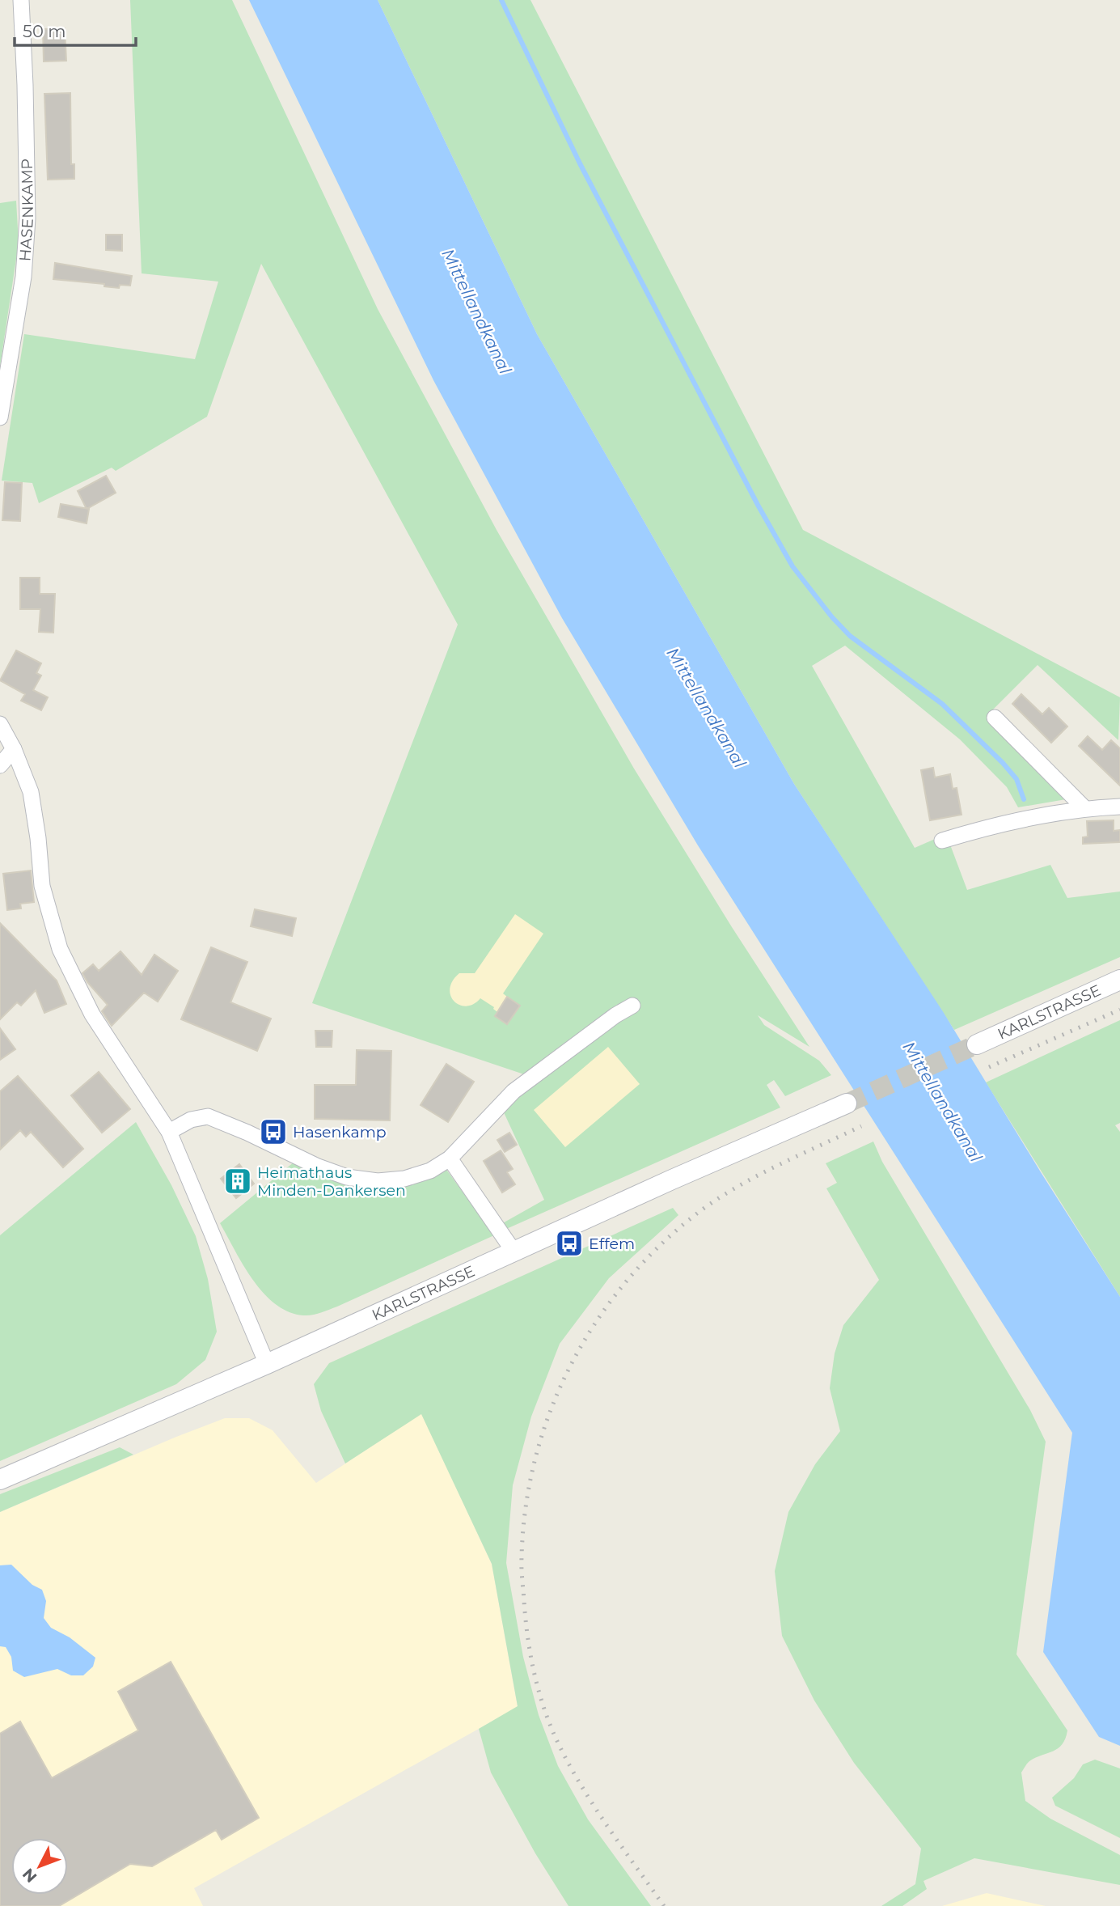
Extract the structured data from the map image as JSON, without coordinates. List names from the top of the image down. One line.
{"streets":{"street":["HASENKAMP","KARLSTRASSE"]},"water":["Mittellandkanal"],"places":{"bus stop":["Hasenkamp","Effem"],"building":["Heimathaus Minden-Dankersen"]},"scale_bar":"50 m","north":"bottom left"}
